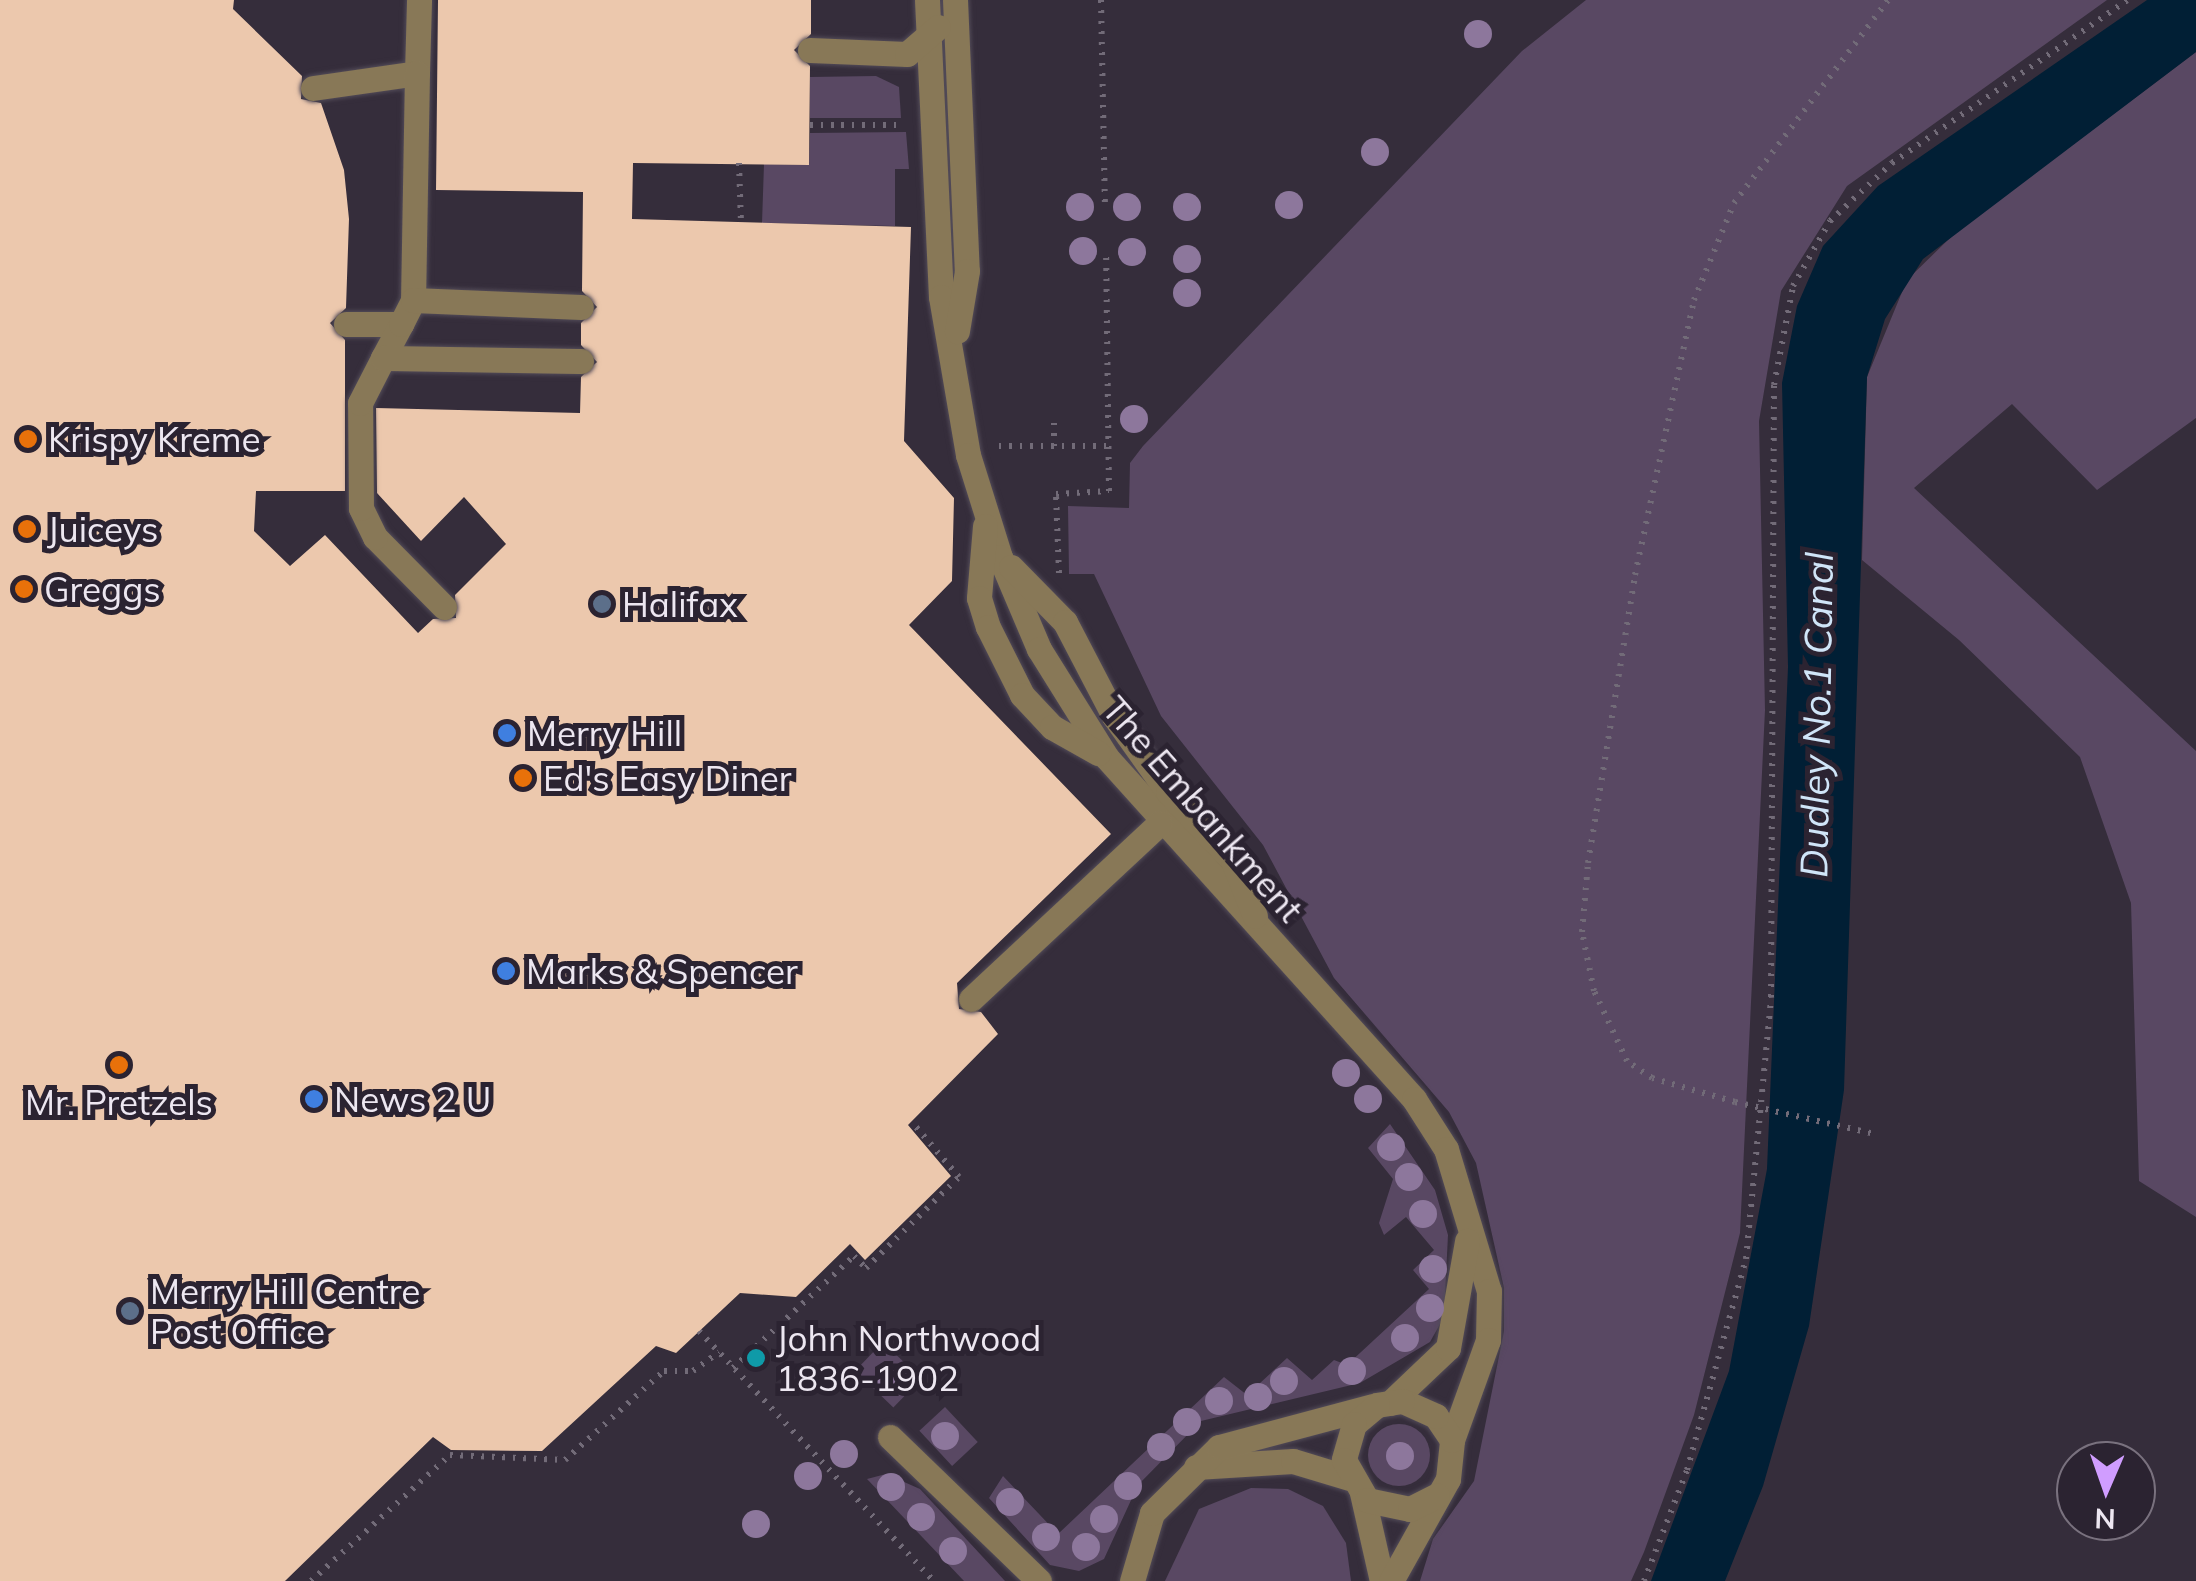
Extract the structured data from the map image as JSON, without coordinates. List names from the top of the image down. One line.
{"streets":{"street":["The Embankment"]},"water":["Dudley No.1 Canal"],"places":["Krispy Kreme","Juiceys","Greggs","Halifax","Merry Hill","Ed's Easy Diner","Marks & Spencer","Mr. Pretzels","News 2 U","Merry Hill Centre Post Office","John Northwood 1836-1902"],"north":"bottom"}
